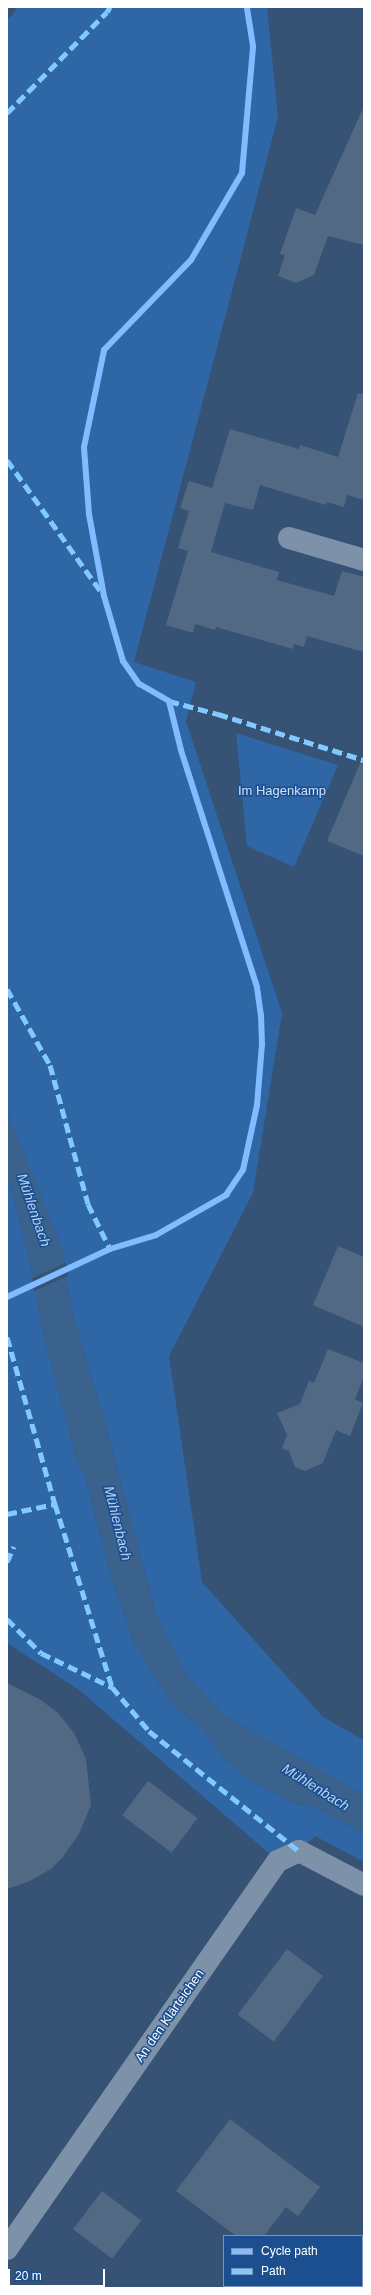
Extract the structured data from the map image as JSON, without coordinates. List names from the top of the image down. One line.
{"streets":{"street":["An den Klärteichen"]},"water":["Mühlenbach"],"parks":["Im Hagenkamp"],"legend":["Cycle path","Path"],"scale_bar":"20 m"}
